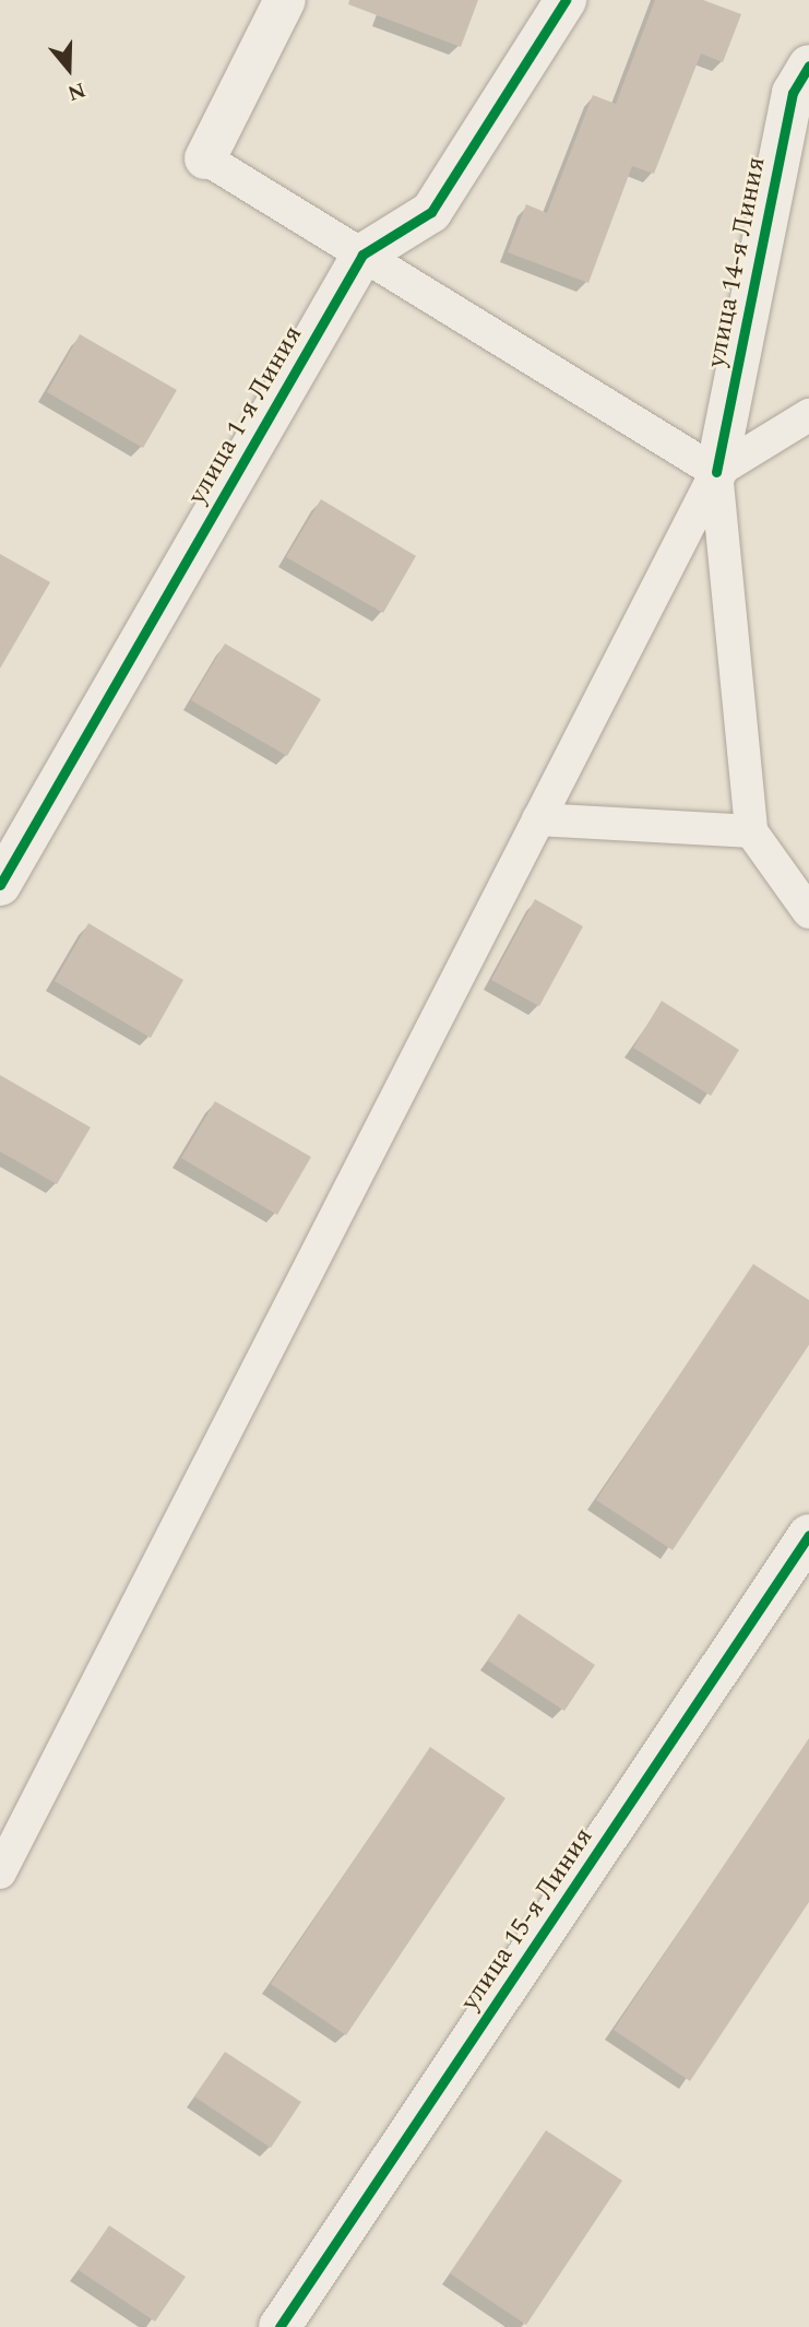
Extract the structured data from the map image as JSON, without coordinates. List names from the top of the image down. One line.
{"streets":{"street":["улица 14-я Линия","улица 1-я Линия","улица 15-я Линия"]},"north":"bottom"}
